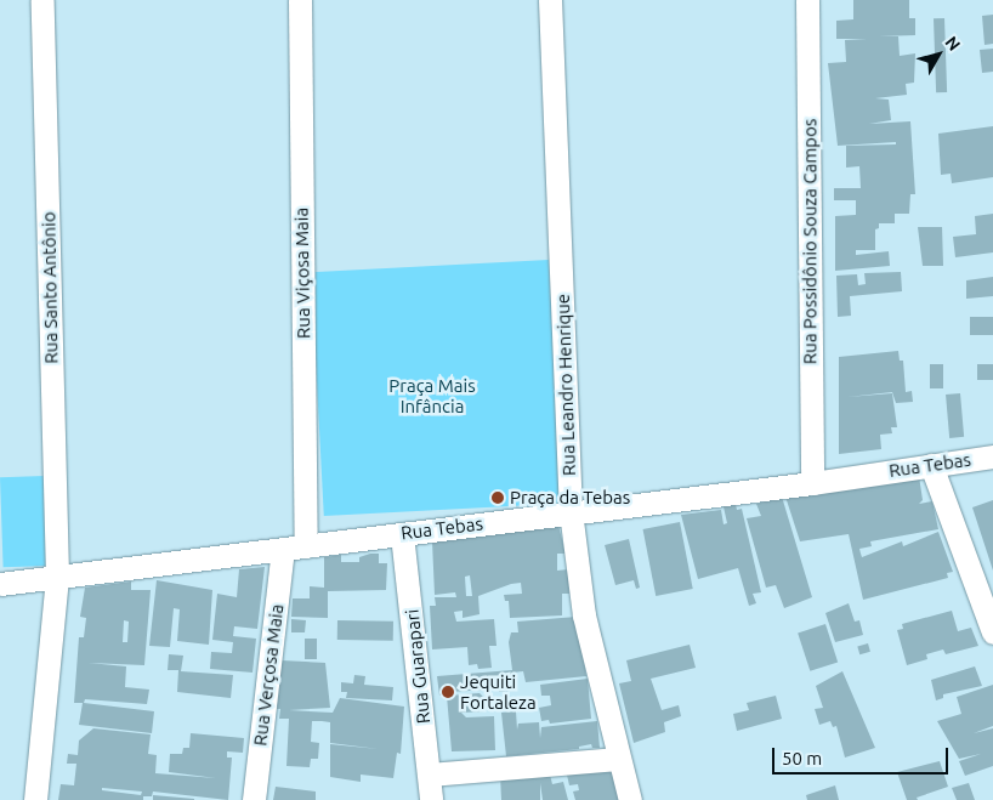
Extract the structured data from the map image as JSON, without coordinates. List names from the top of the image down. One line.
{"streets":{"street":["Rua Possidônio Souza Campos","Rua Viçosa Maia","Rua Santo Antônio","Rua Leandro Henrique","Rua Tebas","Rua Guarapari","Rua Verçosa Maia"]},"crossings":[["Rua Possidônio Souza Campos","Rua Tebas"],["Rua Viçosa Maia","Rua Tebas"],["Rua Santo Antônio","Rua Tebas"],["Rua Leandro Henrique","Rua Tebas"],["Rua Tebas","Rua Guarapari"],["Rua Tebas","Rua Verçosa Maia"]],"parks":["Praça Mais Infância"],"places":["Praça da Tebas","Jequiti Fortaleza"],"scale_bar":"50 m","north":"top right"}
